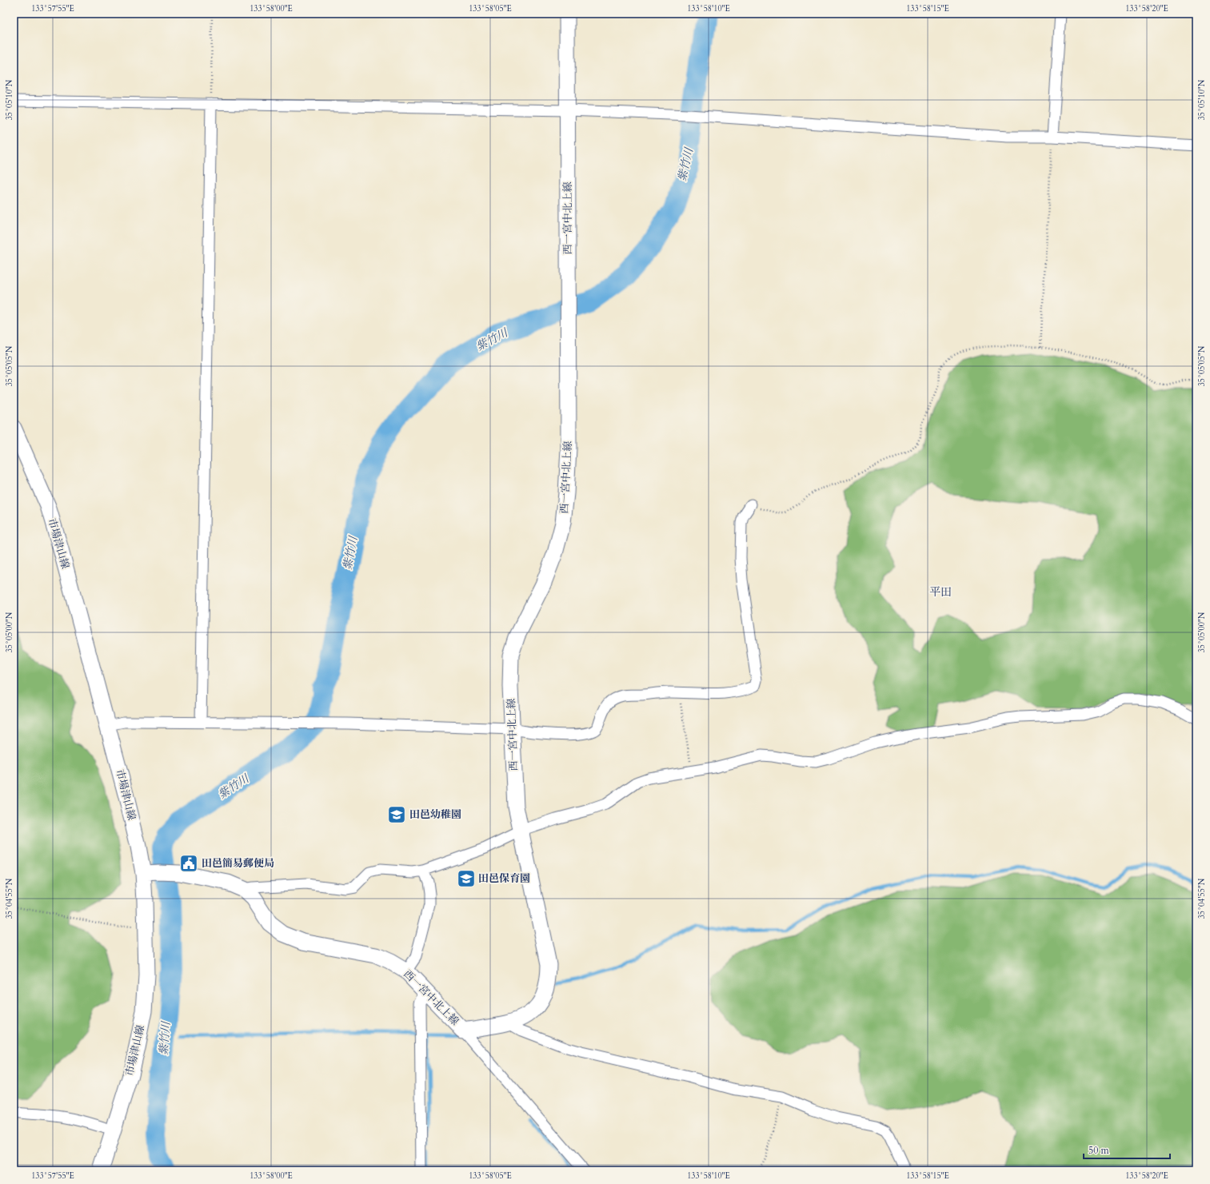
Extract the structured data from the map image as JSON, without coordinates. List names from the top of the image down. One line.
{"streets":{"main road":["西一宮中北上線","市場津山線"]},"crossings":[["西一宮中北上線","市場津山線"]],"districts":["平田"],"water":["紫竹川"],"places":{"school or university":["田邑幼稚園","田邑保育園"],"public building":["田邑簡易郵便局"]},"scale_bar":"50 m","coordinates":["133°57'55\"E","133°58'00\"E","133°58'05\"E","133°58'10\"E","133°58'15\"E","133°58'20\"E","35°05'10\"N","35°05'05\"N","35°05'00\"N","35°04'55\"N"]}
